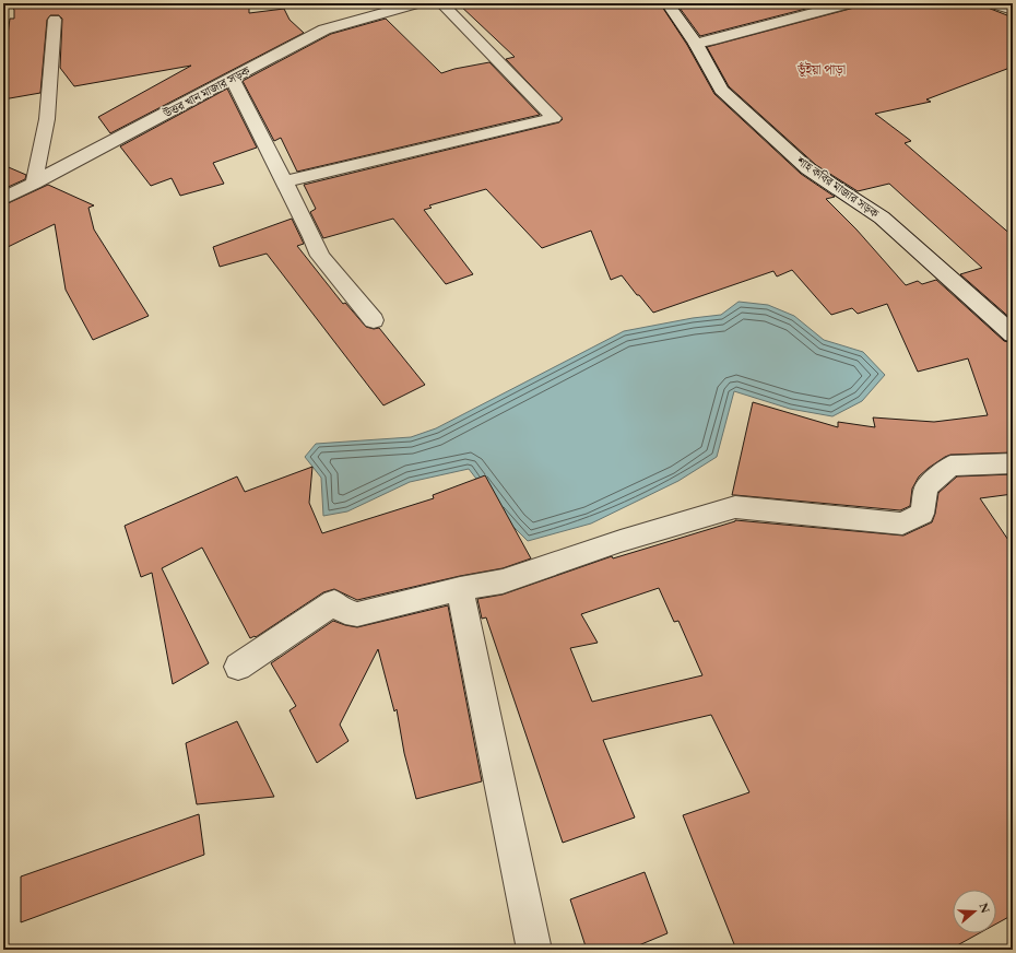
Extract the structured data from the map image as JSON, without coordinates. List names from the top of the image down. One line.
{"streets":{"street":["উত্তর খান মাজার সড়ক","শাহ কবির মাজার সড়ক"]},"districts":["ভূঁইয়া পাড়া"],"north":"right"}
